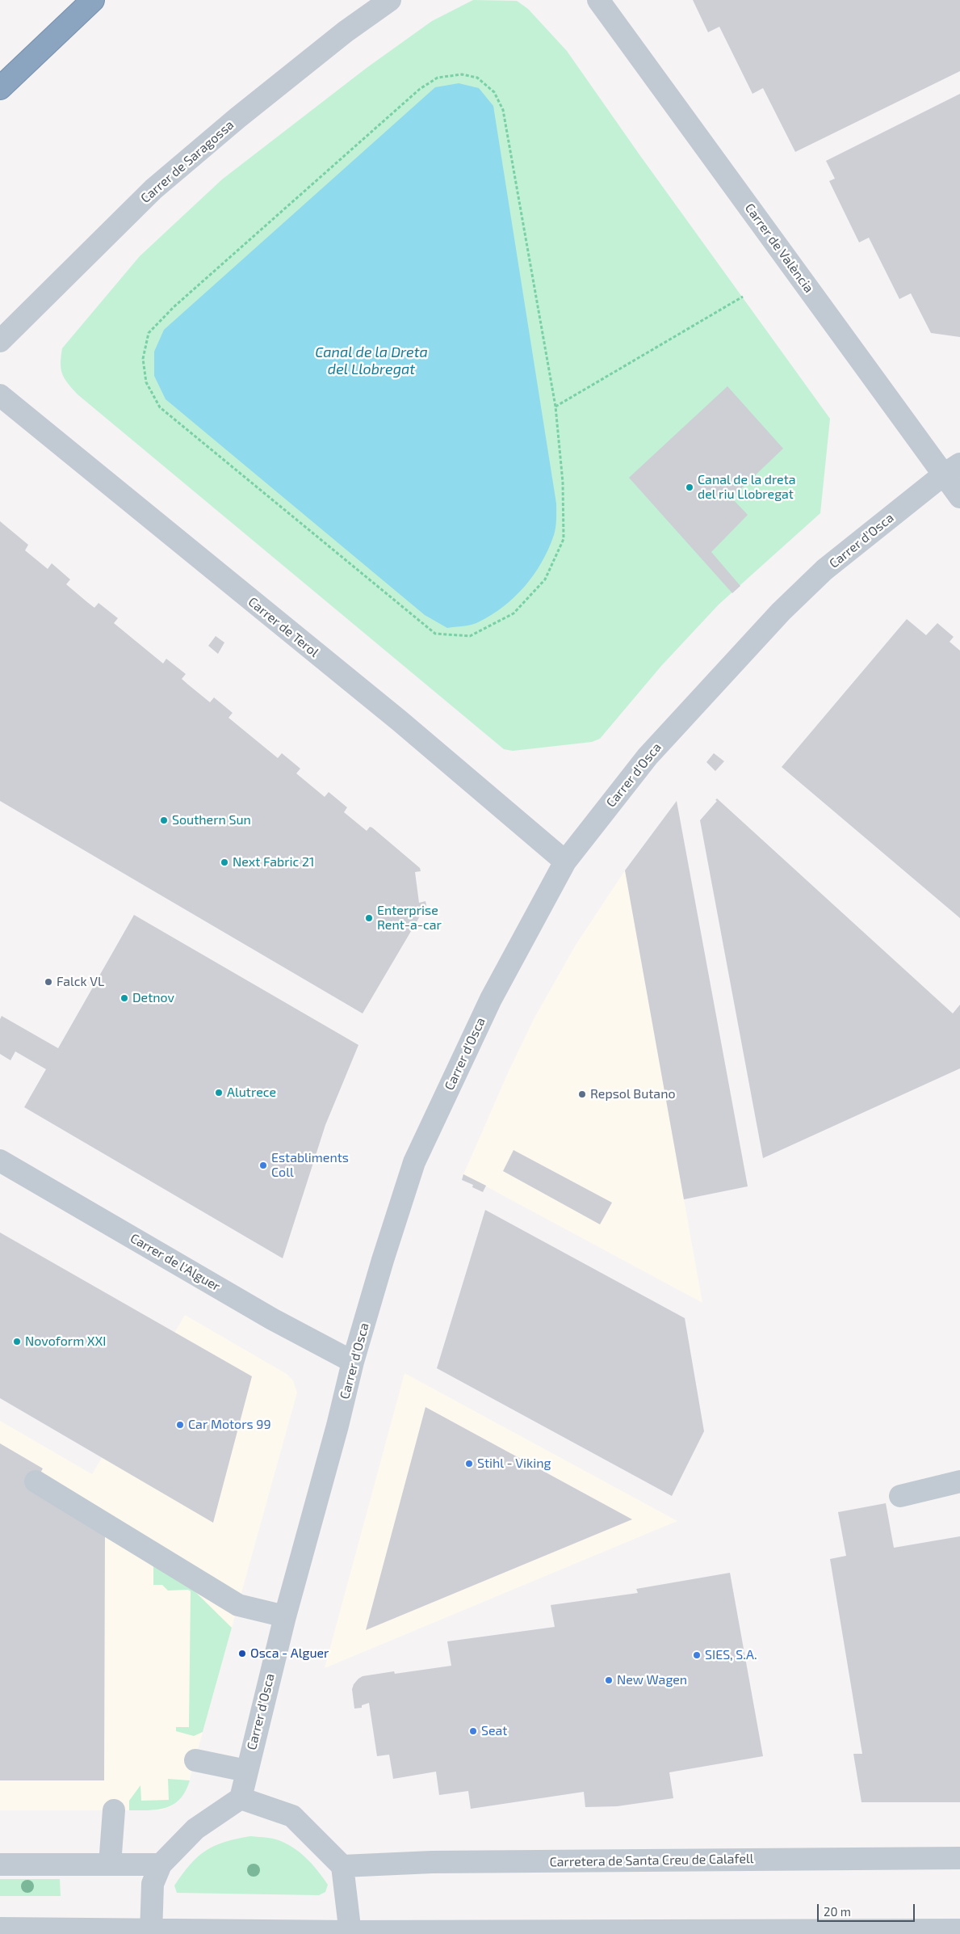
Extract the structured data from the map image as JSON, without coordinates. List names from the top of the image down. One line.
{"streets":{"street":["Carrer de Saragossa","Carrer de València","Carrer d'Osca","Carrer de Terol","Carrer de l'Alguer","Carretera de Santa Creu de Calafell"]},"crossings":[["Carrer de València","Carrer d'Osca"],["Carrer d'Osca","Carrer de Terol"],["Carrer d'Osca","Carrer de l'Alguer"]],"water":["Canal de la Dreta del Llobregat"],"places":["Canal de la dreta del riu Llobregat","Southern Sun","Next Fabric 21","Enterprise Rent-a-car","Falck VL","Detnov","Alutrece","Repsol Butano","Establiments Coll","Novoform XXI","Car Motors 99","Stihl - Viking","Osca - Alguer","SIES, S.A.","New Wagen","Seat"],"scale_bar":"20 m"}
